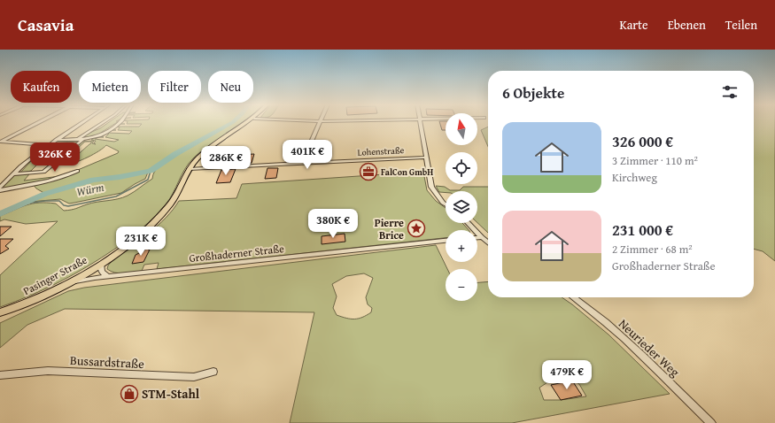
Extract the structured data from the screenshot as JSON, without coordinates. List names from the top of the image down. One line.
{"streets":{"main road":["Pasinger Straße"],"street":["Lohenstraße","Großhaderner Straße","Neurieder Weg","Bussardstraße"]},"crossings":[["Lohenstraße","Pasinger Straße"],["Großhaderner Straße","Pasinger Straße"]],"water":["Würm"],"places":{"office":["FalCon GmbH"],"place":["Pierre Brice"],"shop":["STM-Stahl"]},"north":"top","page":{"header":"Casavia","nav":["Karte","Ebenen","Teilen"],"chip":["Kaufen","Mieten","Filter","Neu"],"heading":"6 Objekte","map_buttons":["+","−"],"list":[{"name":"326 000 €","note":"3 Zimmer · 110 m² · Kirchweg"},{"name":"231 000 €","note":"2 Zimmer · 68 m² · Großhaderner Straße"}],"price":["401K €","326K €","286K €","380K €","231K €","479K €"]}}
